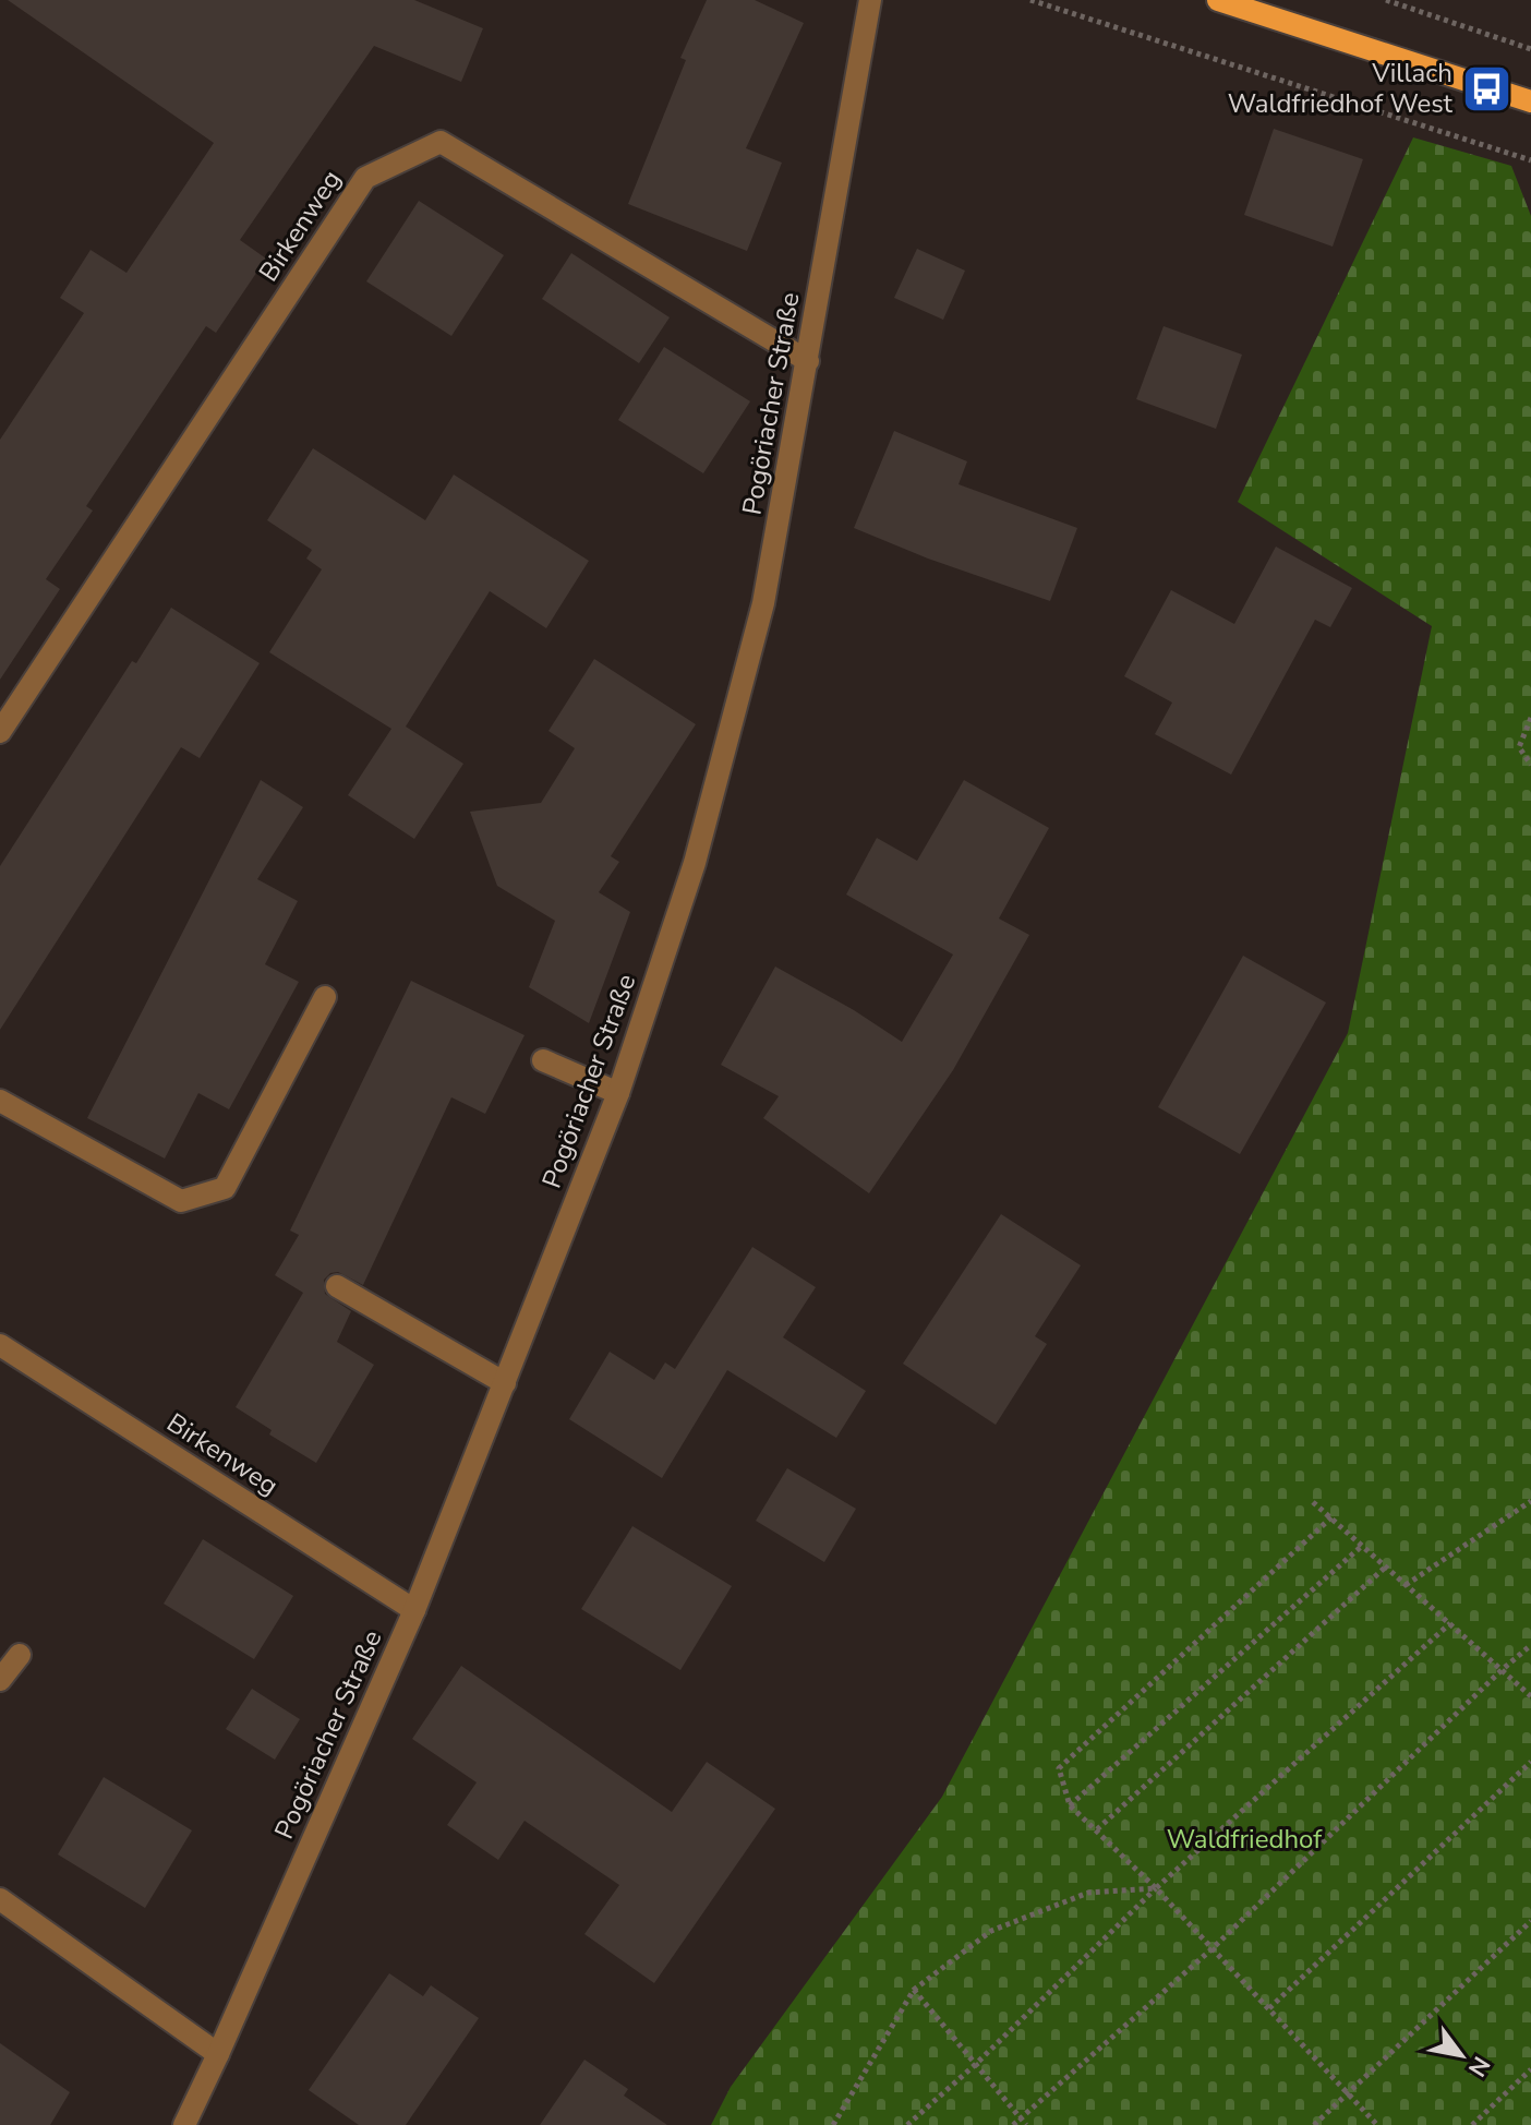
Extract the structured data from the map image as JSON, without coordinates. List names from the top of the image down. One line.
{"streets":{"street":["Birkenweg","Pogöriacher Straße"]},"crossings":[["Birkenweg","Pogöriacher Straße"]],"parks":["Waldfriedhof"],"places":{"bus stop":["Villach Waldfriedhof West"]},"north":"bottom right"}
